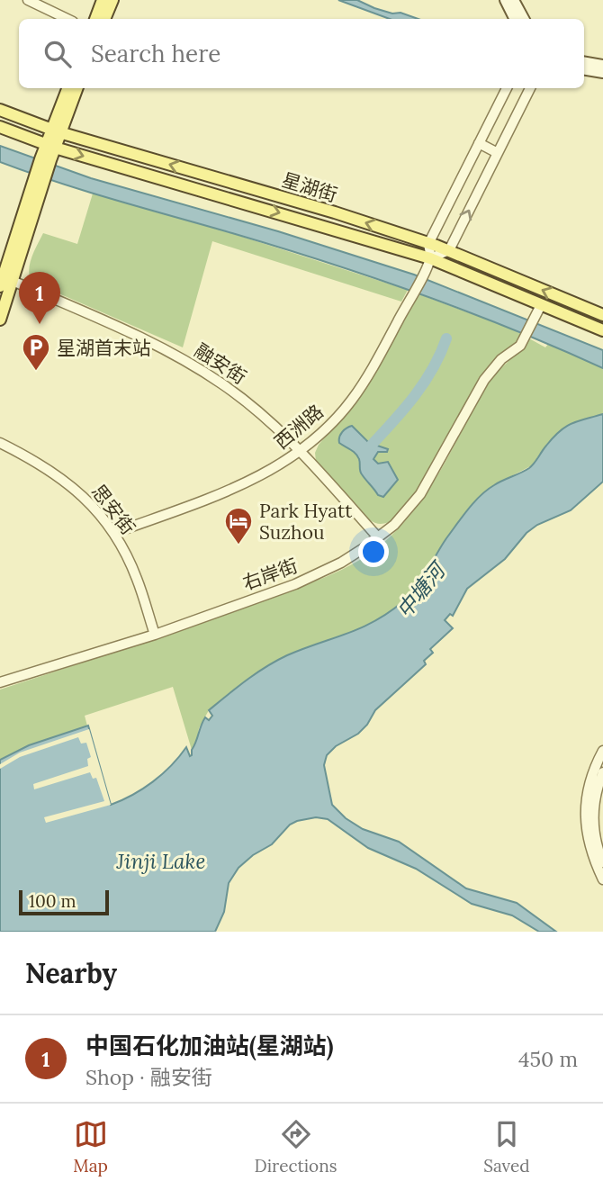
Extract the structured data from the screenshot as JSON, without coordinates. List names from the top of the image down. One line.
{"streets":{"main road":["星湖街"],"street":["融安街","西洲路","思安街","右岸街"]},"crossings":[["星湖街","西洲路"],["星湖街","右岸街"],["融安街","西洲路"],["融安街","右岸街"],["西洲路","思安街"],["思安街","右岸街"]],"water":["中塘河","Jinji Lake"],"places":{"parking":["星湖首末站"],"hotel":["Park Hyatt Suzhou"]},"scale_bar":"100 m","page":{"search":"Search here","pins":"1","scale":"100 m","heading":"Nearby","list":[{"mark":"1","name":"中国石化加油站(星湖站)","note":"Shop · 融安街","value":"450 m"}],"nav":["Map","Directions","Saved"]}}
